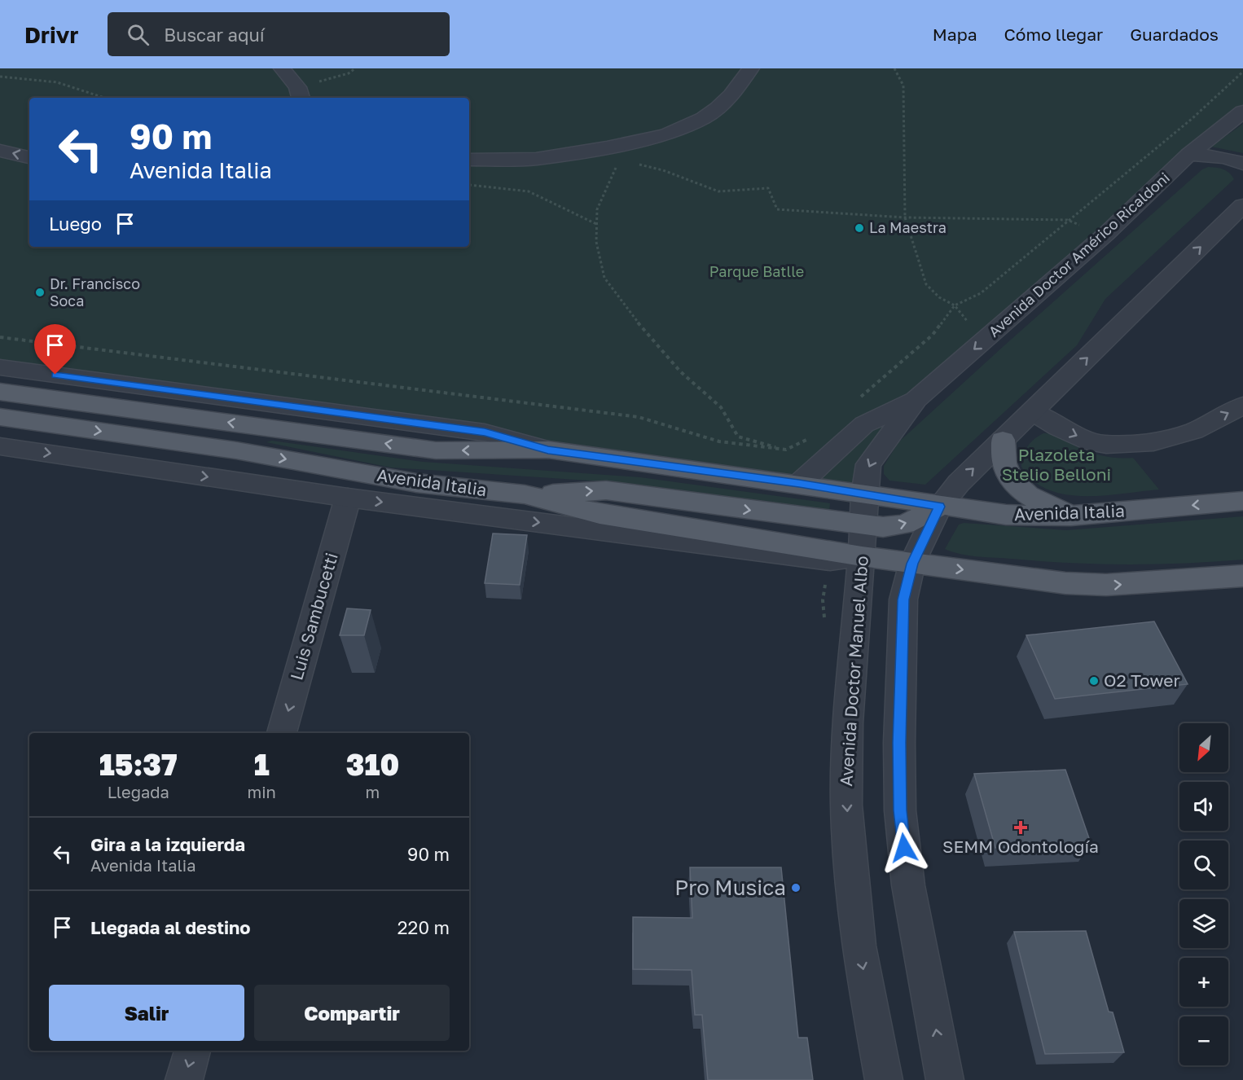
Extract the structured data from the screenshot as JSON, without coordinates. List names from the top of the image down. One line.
{"streets":{"main road":["Avenida Italia"],"street":["Avenida Doctor Américo Ricaldoni","Luis Sambucetti","Avenida Doctor Manuel Albo"]},"crossings":[["Avenida Doctor Américo Ricaldoni","Avenida Italia"],["Avenida Doctor Américo Ricaldoni","Avenida Doctor Manuel Albo"],["Avenida Italia","Luis Sambucetti"],["Avenida Italia","Avenida Doctor Manuel Albo"]],"one_way":["Luis Sambucetti"],"parks":["Parque Batlle","Plazoleta Stelio Belloni"],"places":{"other":["La Maestra","Dr. Francisco Soca","O2 Tower","Pro Musica"],"health":["SEMM Odontología"]},"north":"bottom left","page":{"header":"Drivr","search":"Buscar aquí","nav":["Mapa","Cómo llegar","Guardados"],"turn":["90 m","Avenida Italia"],"then":"Luego","map_buttons":["+","−"],"eta":["15:37","Llegada","1","min","310","m"],"list":[{"name":"Gira a la izquierda","note":"Avenida Italia","value":"90 m"},{"name":"Llegada al destino","value":"220 m"}],"buttons":["Salir","Compartir"]}}
